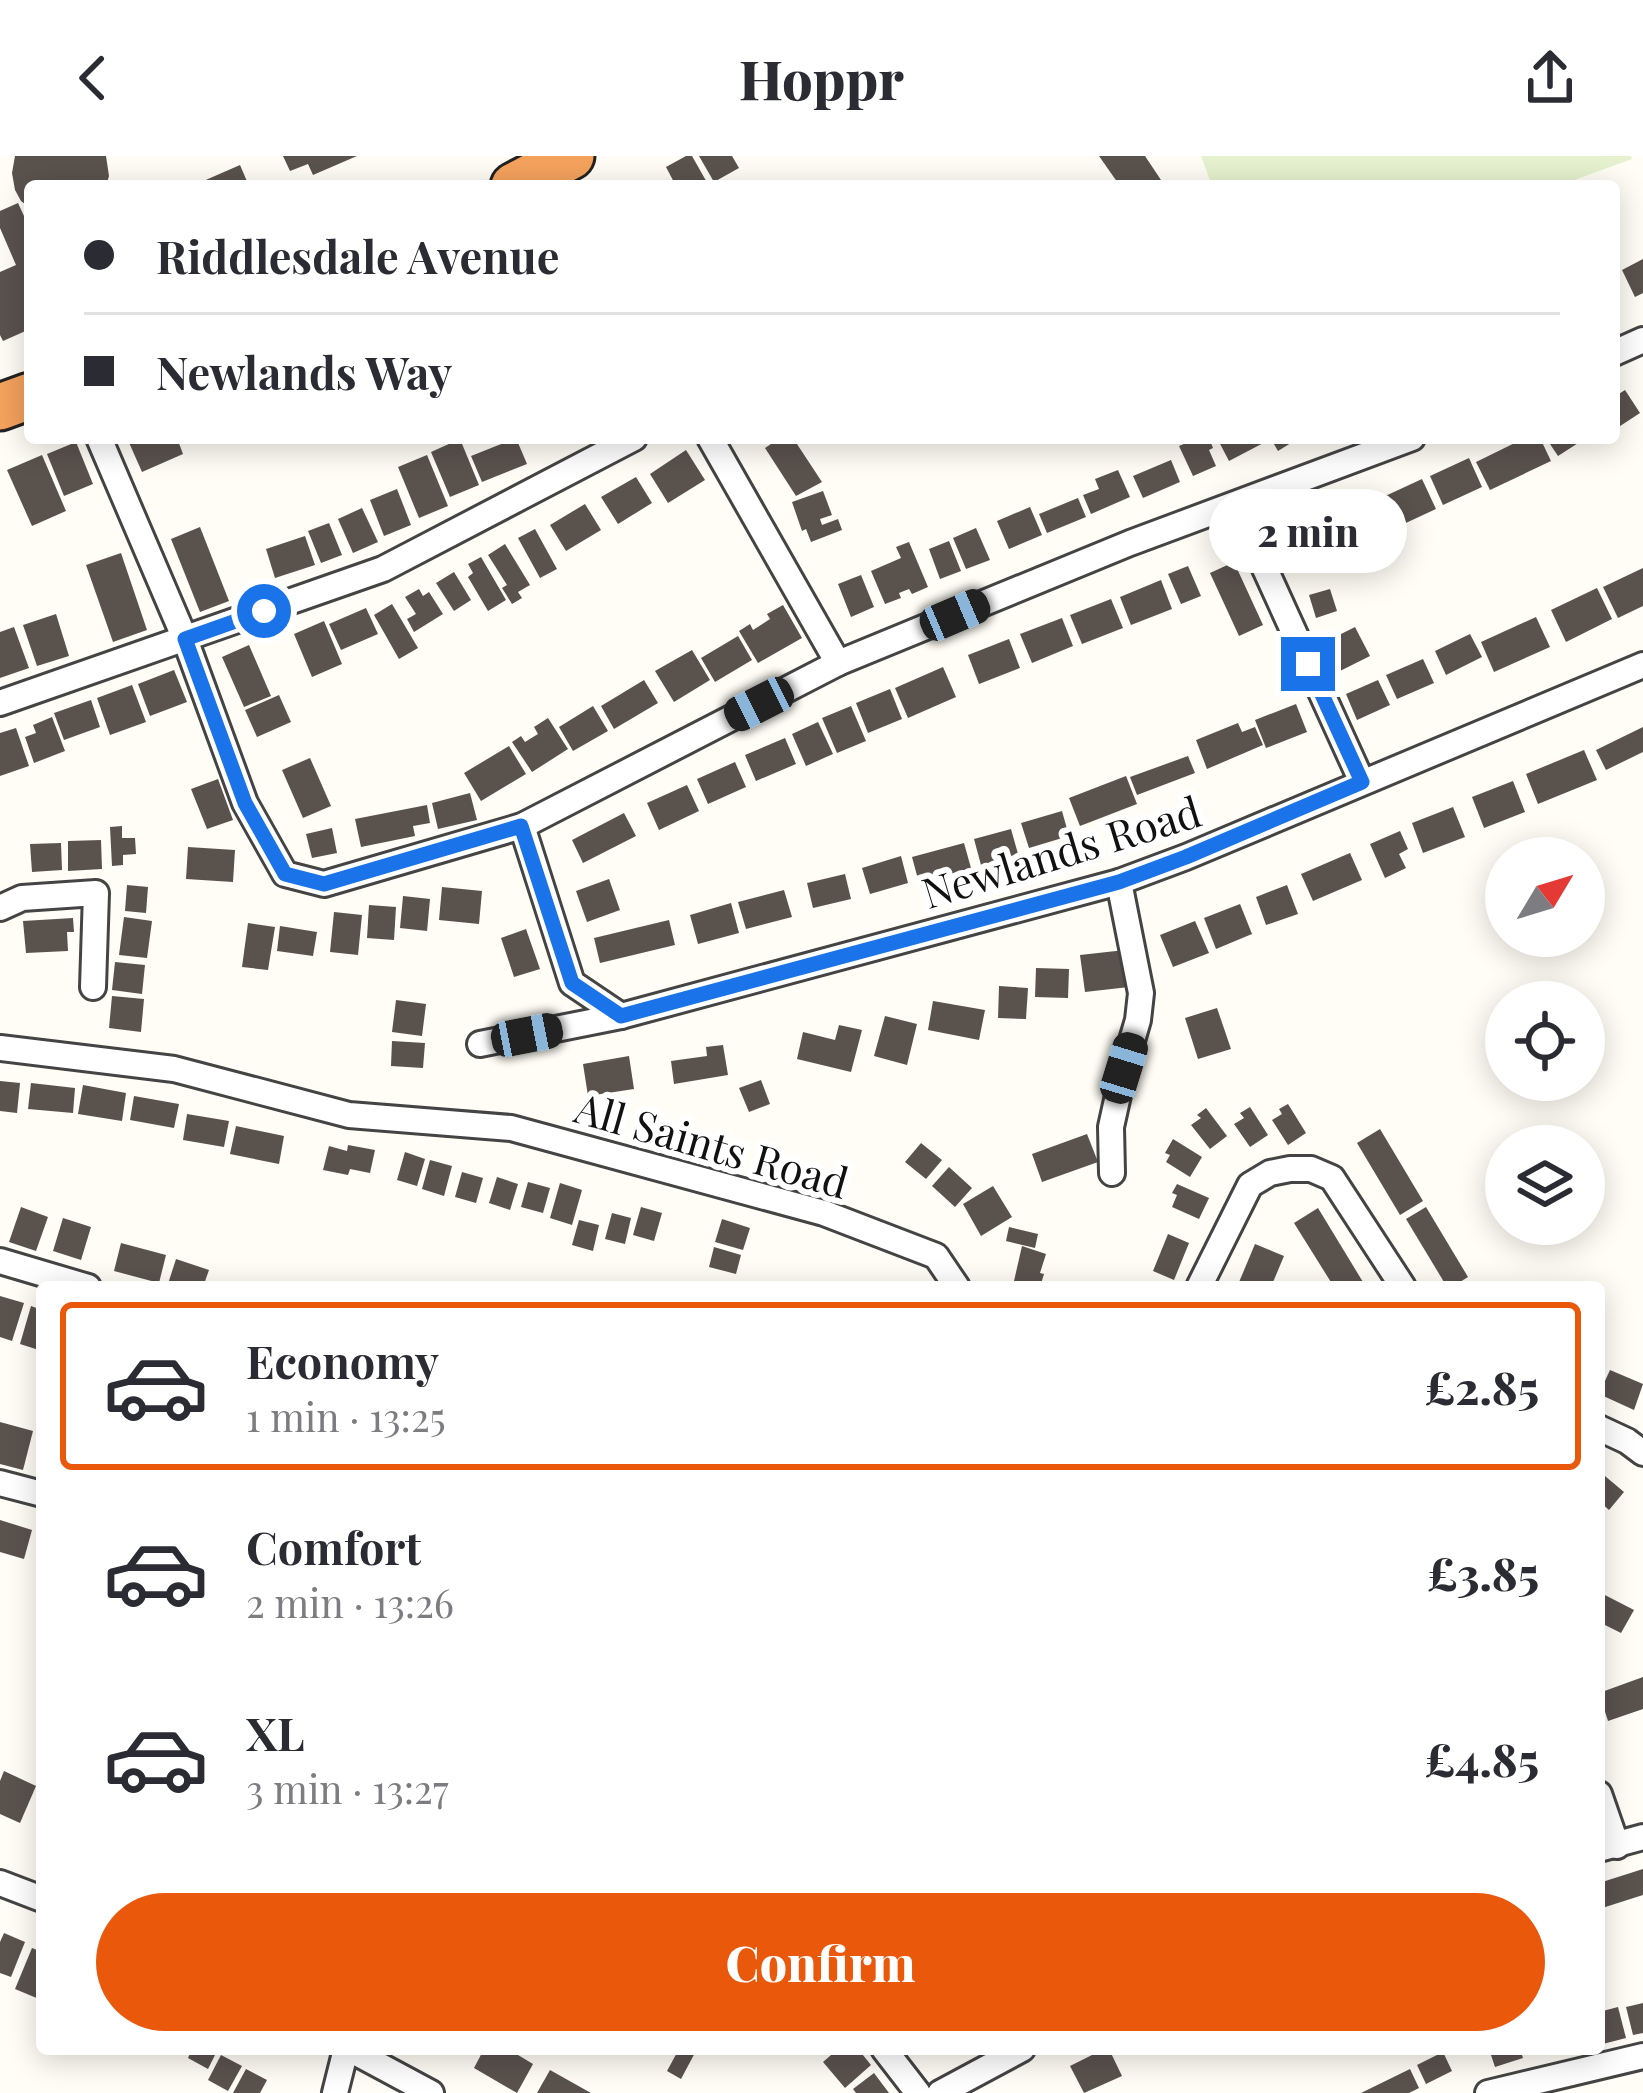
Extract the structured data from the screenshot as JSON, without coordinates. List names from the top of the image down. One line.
{"streets":{"street":["Newlands Road","All Saints Road"]},"north":"top right","page":{"header":"Hoppr","banner":["Riddlesdale Avenue","Newlands Way"],"bubble":"2 min","list":[{"name":"Economy","note":"1 min · 13:25","value":"£2.85"},{"name":"Comfort","note":"2 min · 13:26","value":"£3.85"},{"name":"XL","note":"3 min · 13:27","value":"£4.85"}],"buttons":"Confirm"}}
